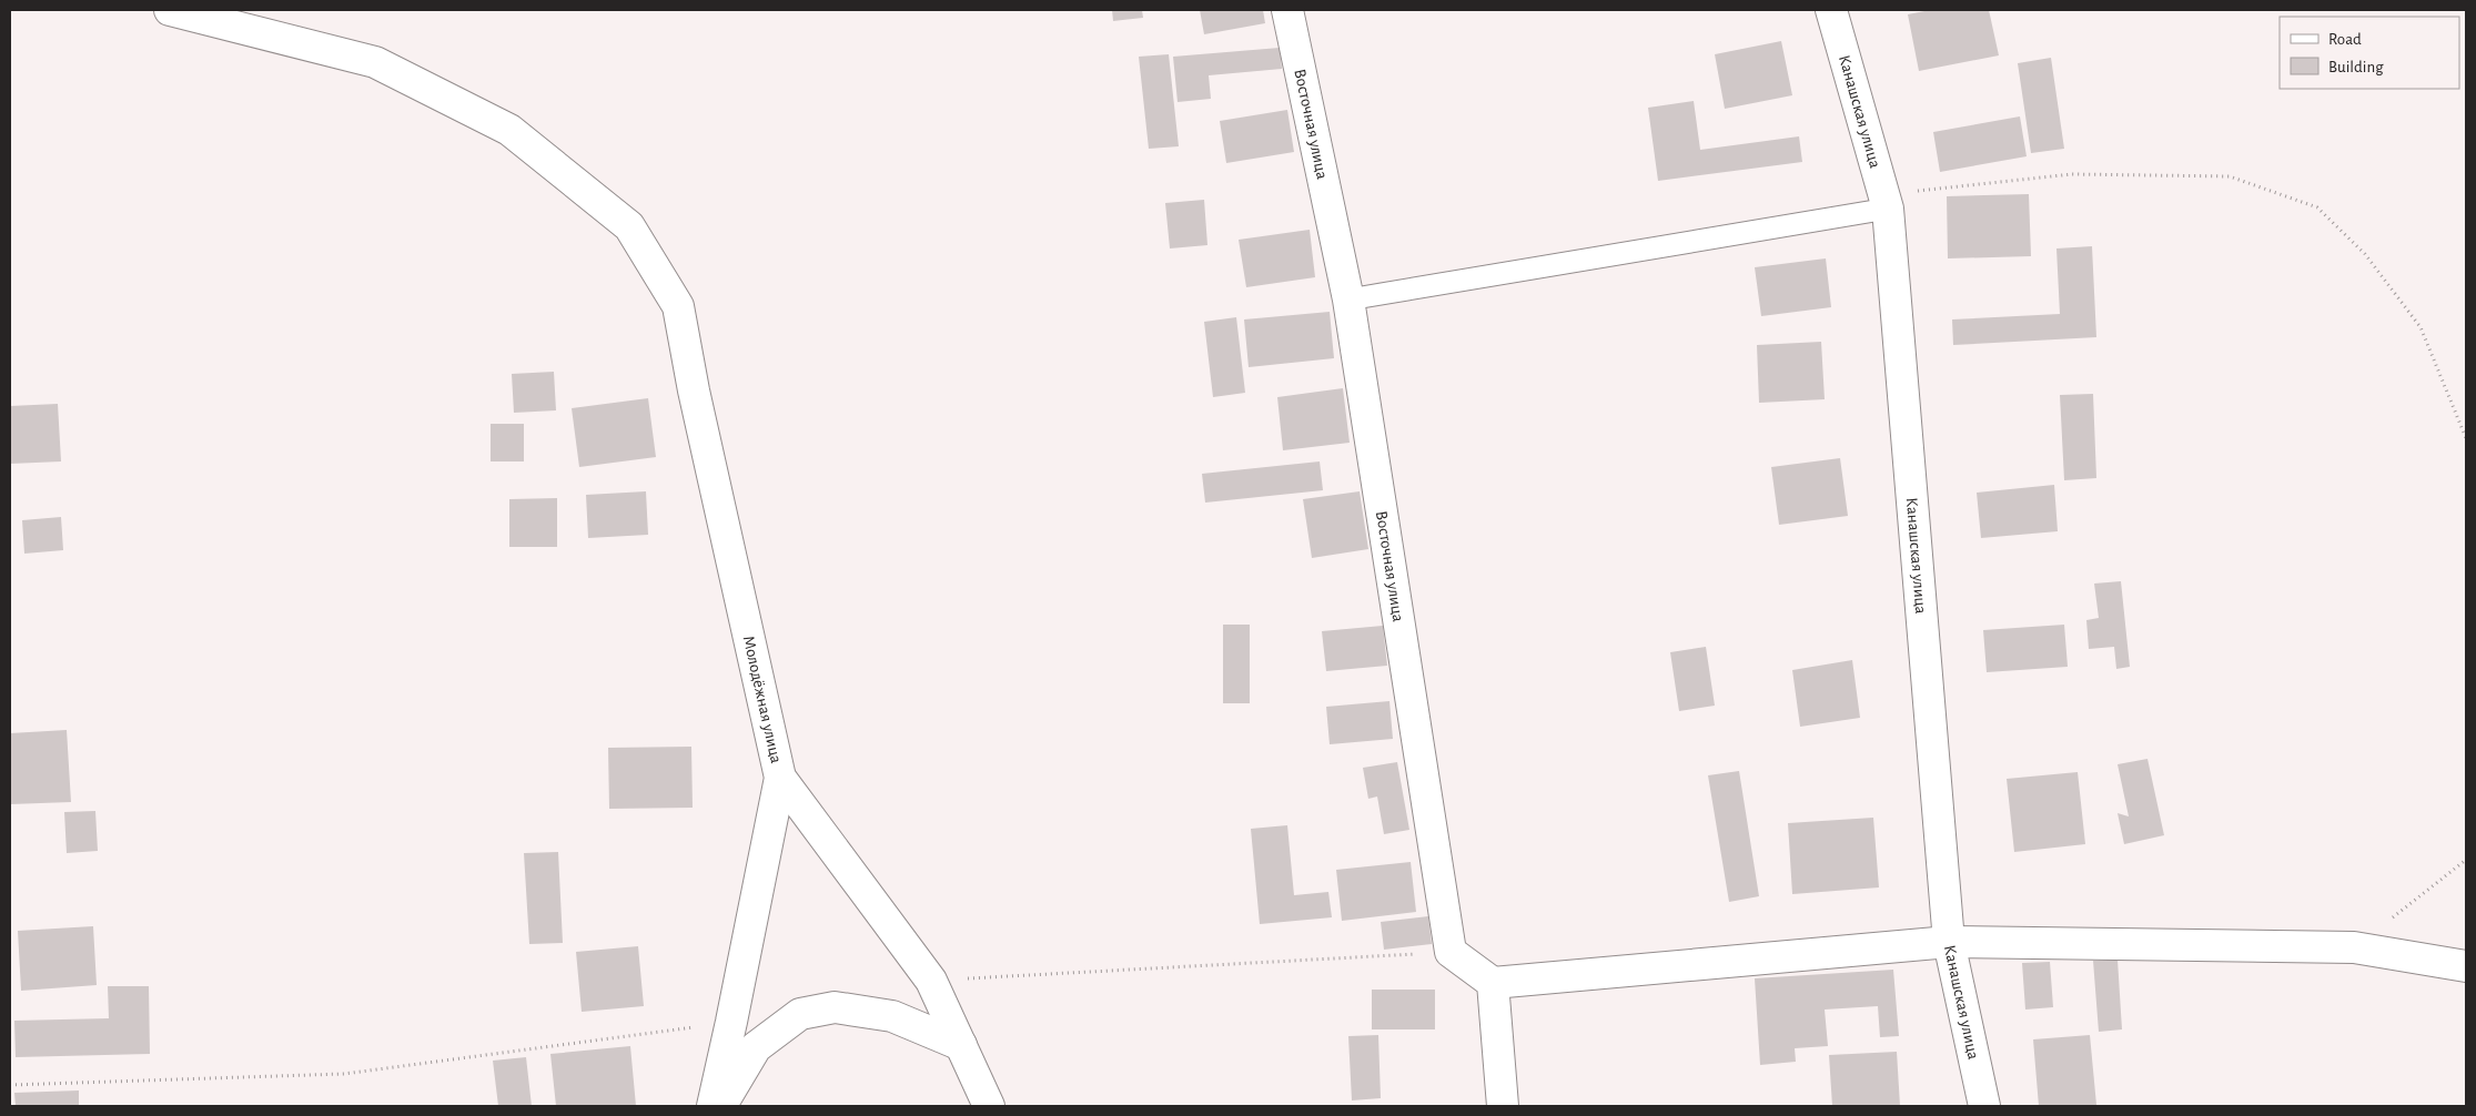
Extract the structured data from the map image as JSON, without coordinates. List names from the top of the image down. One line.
{"streets":{"street":["Канашская улица","Восточная улица","Молодёжная улица"]},"legend":["Road","Building"]}
